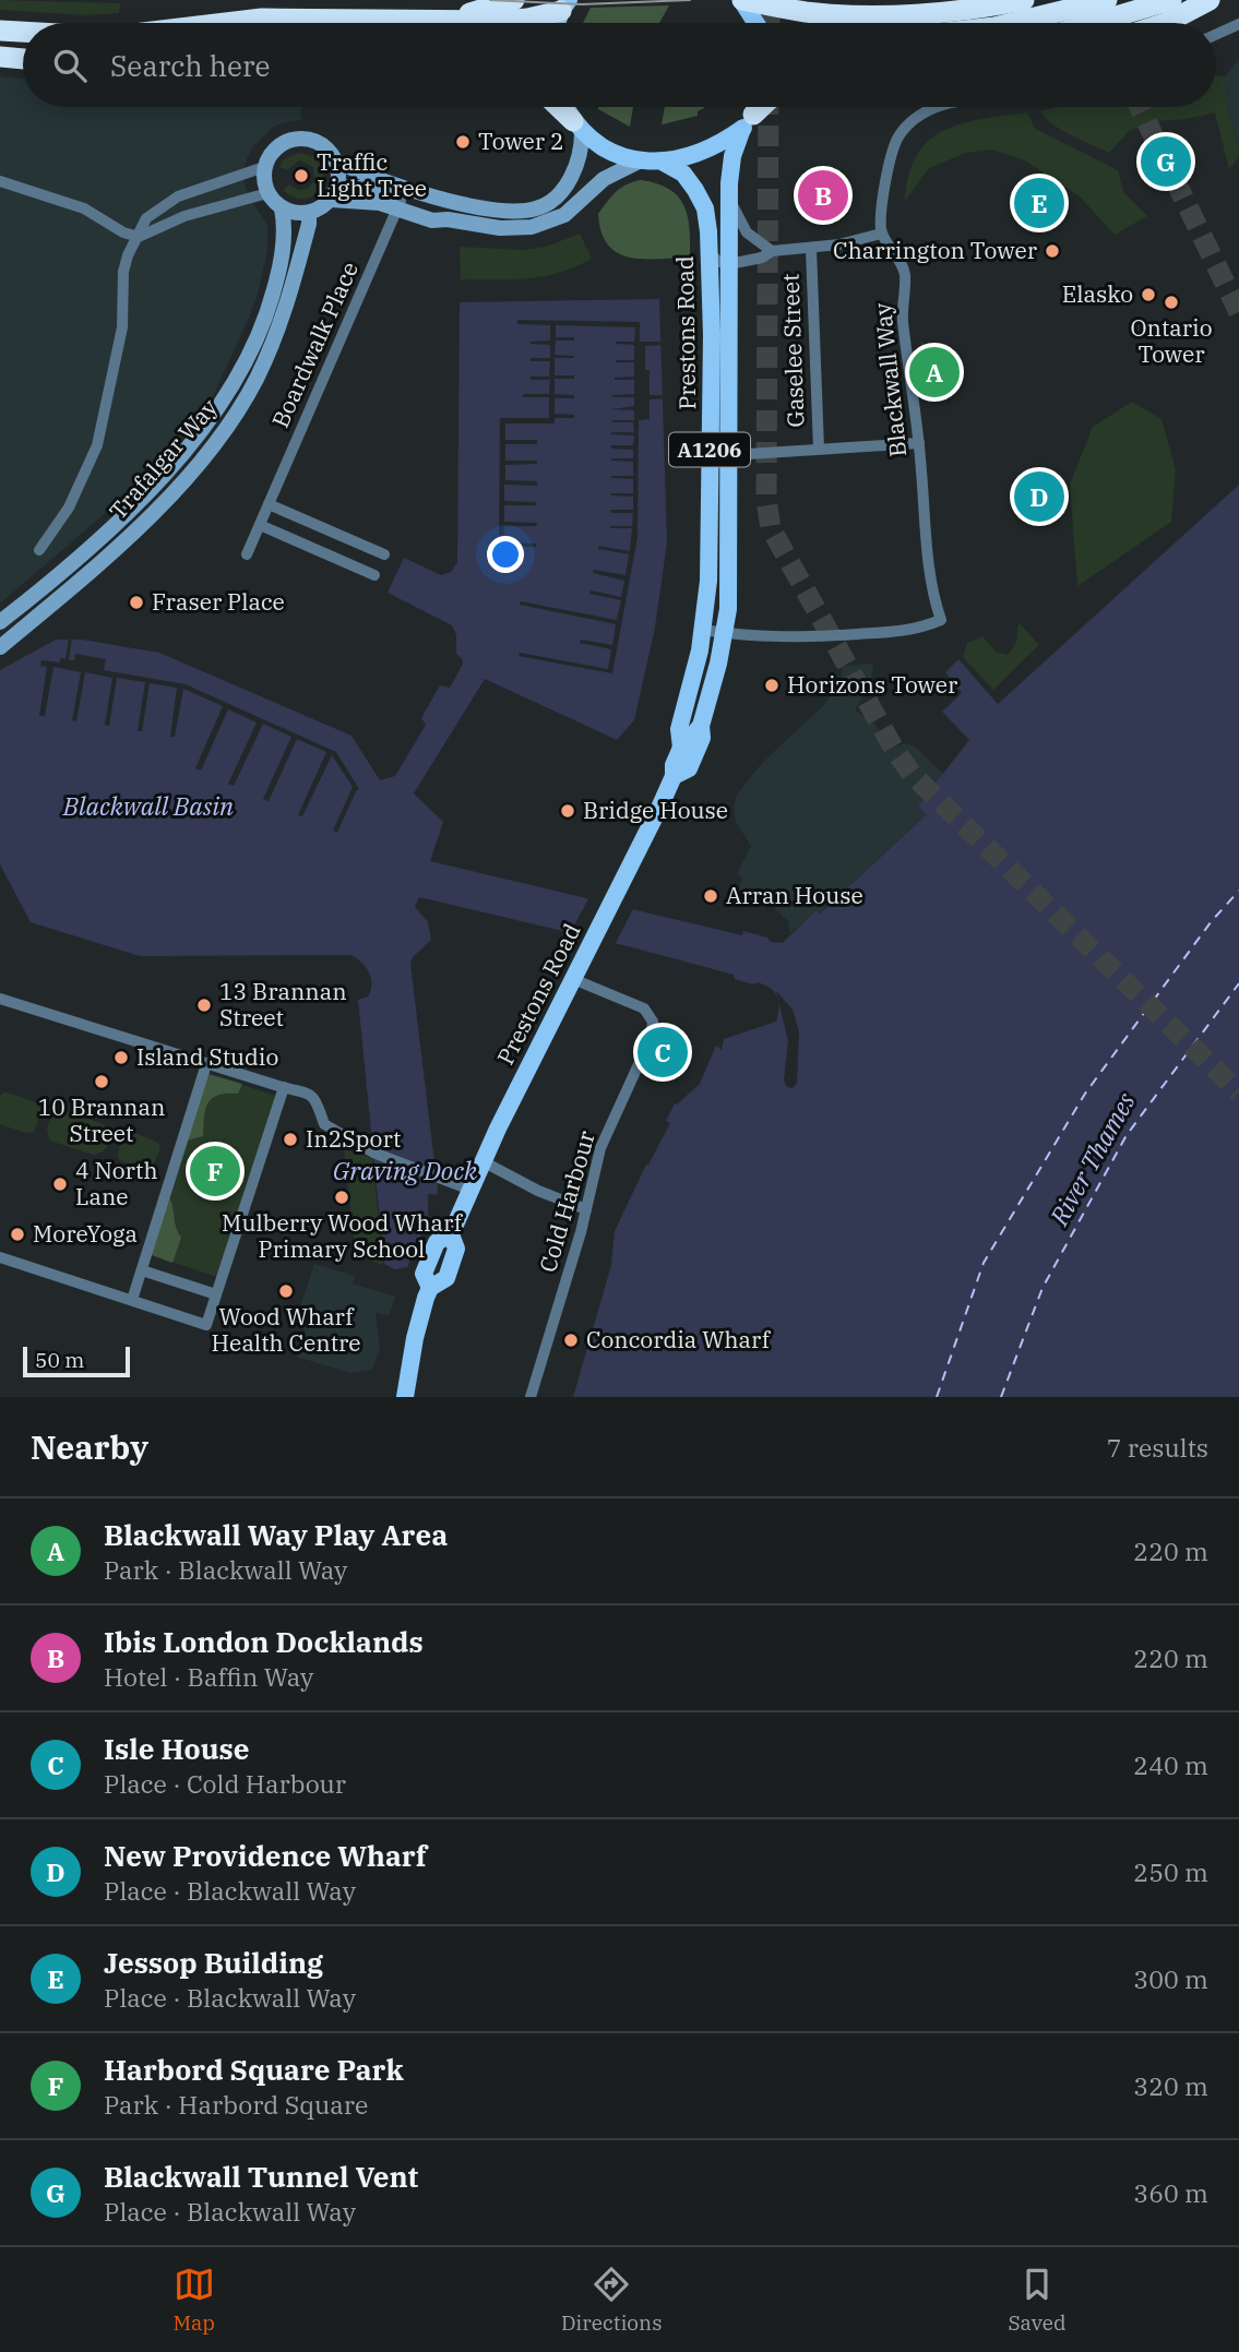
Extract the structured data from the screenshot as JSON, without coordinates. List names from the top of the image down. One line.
{"streets":{"main road":["Prestons Road","A1206"],"street":["Boardwalk Place","Gaselee Street","Blackwall Way","Trafalgar Way","Cold Harbour"]},"crossings":[["Prestons Road","Blackwall Way"],["Prestons Road","A1206"],["Prestons Road","Cold Harbour"]],"water":["Blackwall Basin","River Thames","Graving Dock"],"places":["Tower 2","Traffic Light Tree","Charrington Tower","Elasko","Ontario Tower","Fraser Place","Horizons Tower","Bridge House","Arran House","13 Brannan Street","Island Studio","10 Brannan Street","In2Sport","4 North Lane","Mulberry Wood Wharf Primary School","MoreYoga","Wood Wharf Health Centre","Concordia Wharf"],"scale_bar":"50 m","page":{"search":"Search here","pins":["G","B","E","A","D","C","F"],"scale":"50 m","heading":["Nearby","7 results"],"list":[{"mark":"A","name":"Blackwall Way Play Area","note":"Park · Blackwall Way","value":"220 m"},{"mark":"B","name":"Ibis London Docklands","note":"Hotel · Baffin Way","value":"220 m"},{"mark":"C","name":"Isle House","note":"Place · Cold Harbour","value":"240 m"},{"mark":"D","name":"New Providence Wharf","note":"Place · Blackwall Way","value":"250 m"},{"mark":"E","name":"Jessop Building","note":"Place · Blackwall Way","value":"300 m"},{"mark":"F","name":"Harbord Square Park","note":"Park · Harbord Square","value":"320 m"},{"mark":"G","name":"Blackwall Tunnel Vent","note":"Place · Blackwall Way","value":"360 m"}],"nav":["Map","Directions","Saved"]}}
